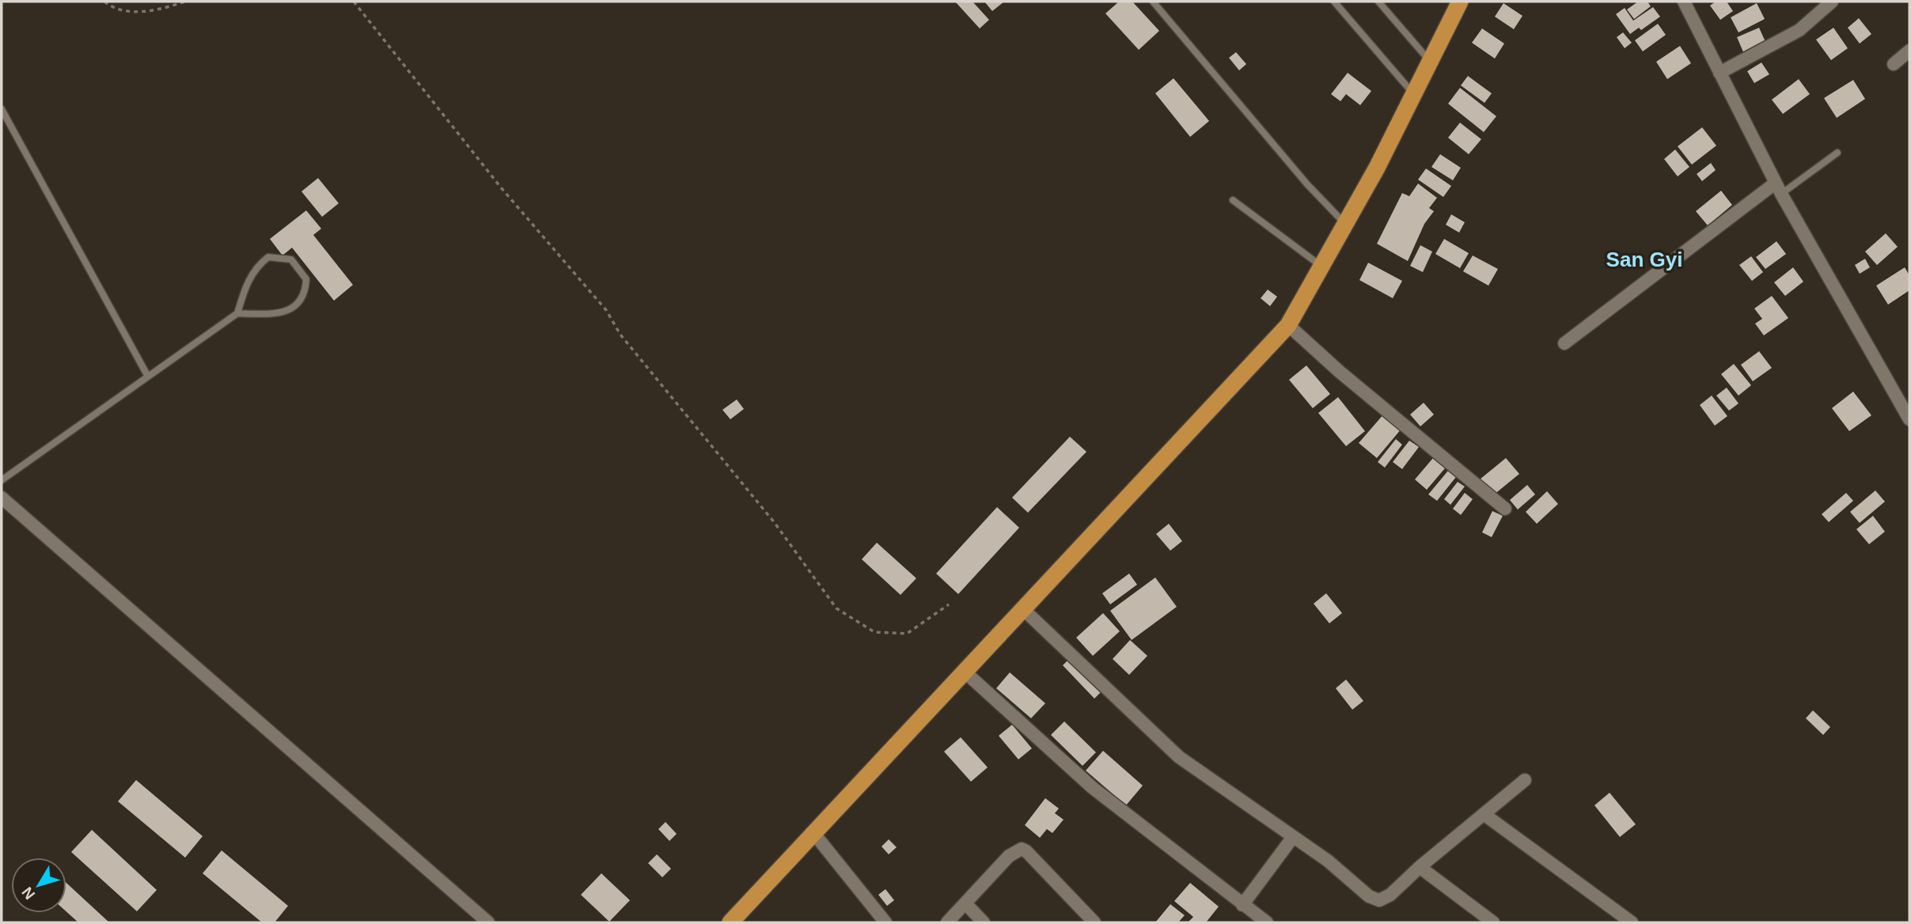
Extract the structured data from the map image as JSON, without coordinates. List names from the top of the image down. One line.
{"districts":["San Gyi"],"north":"bottom left"}
